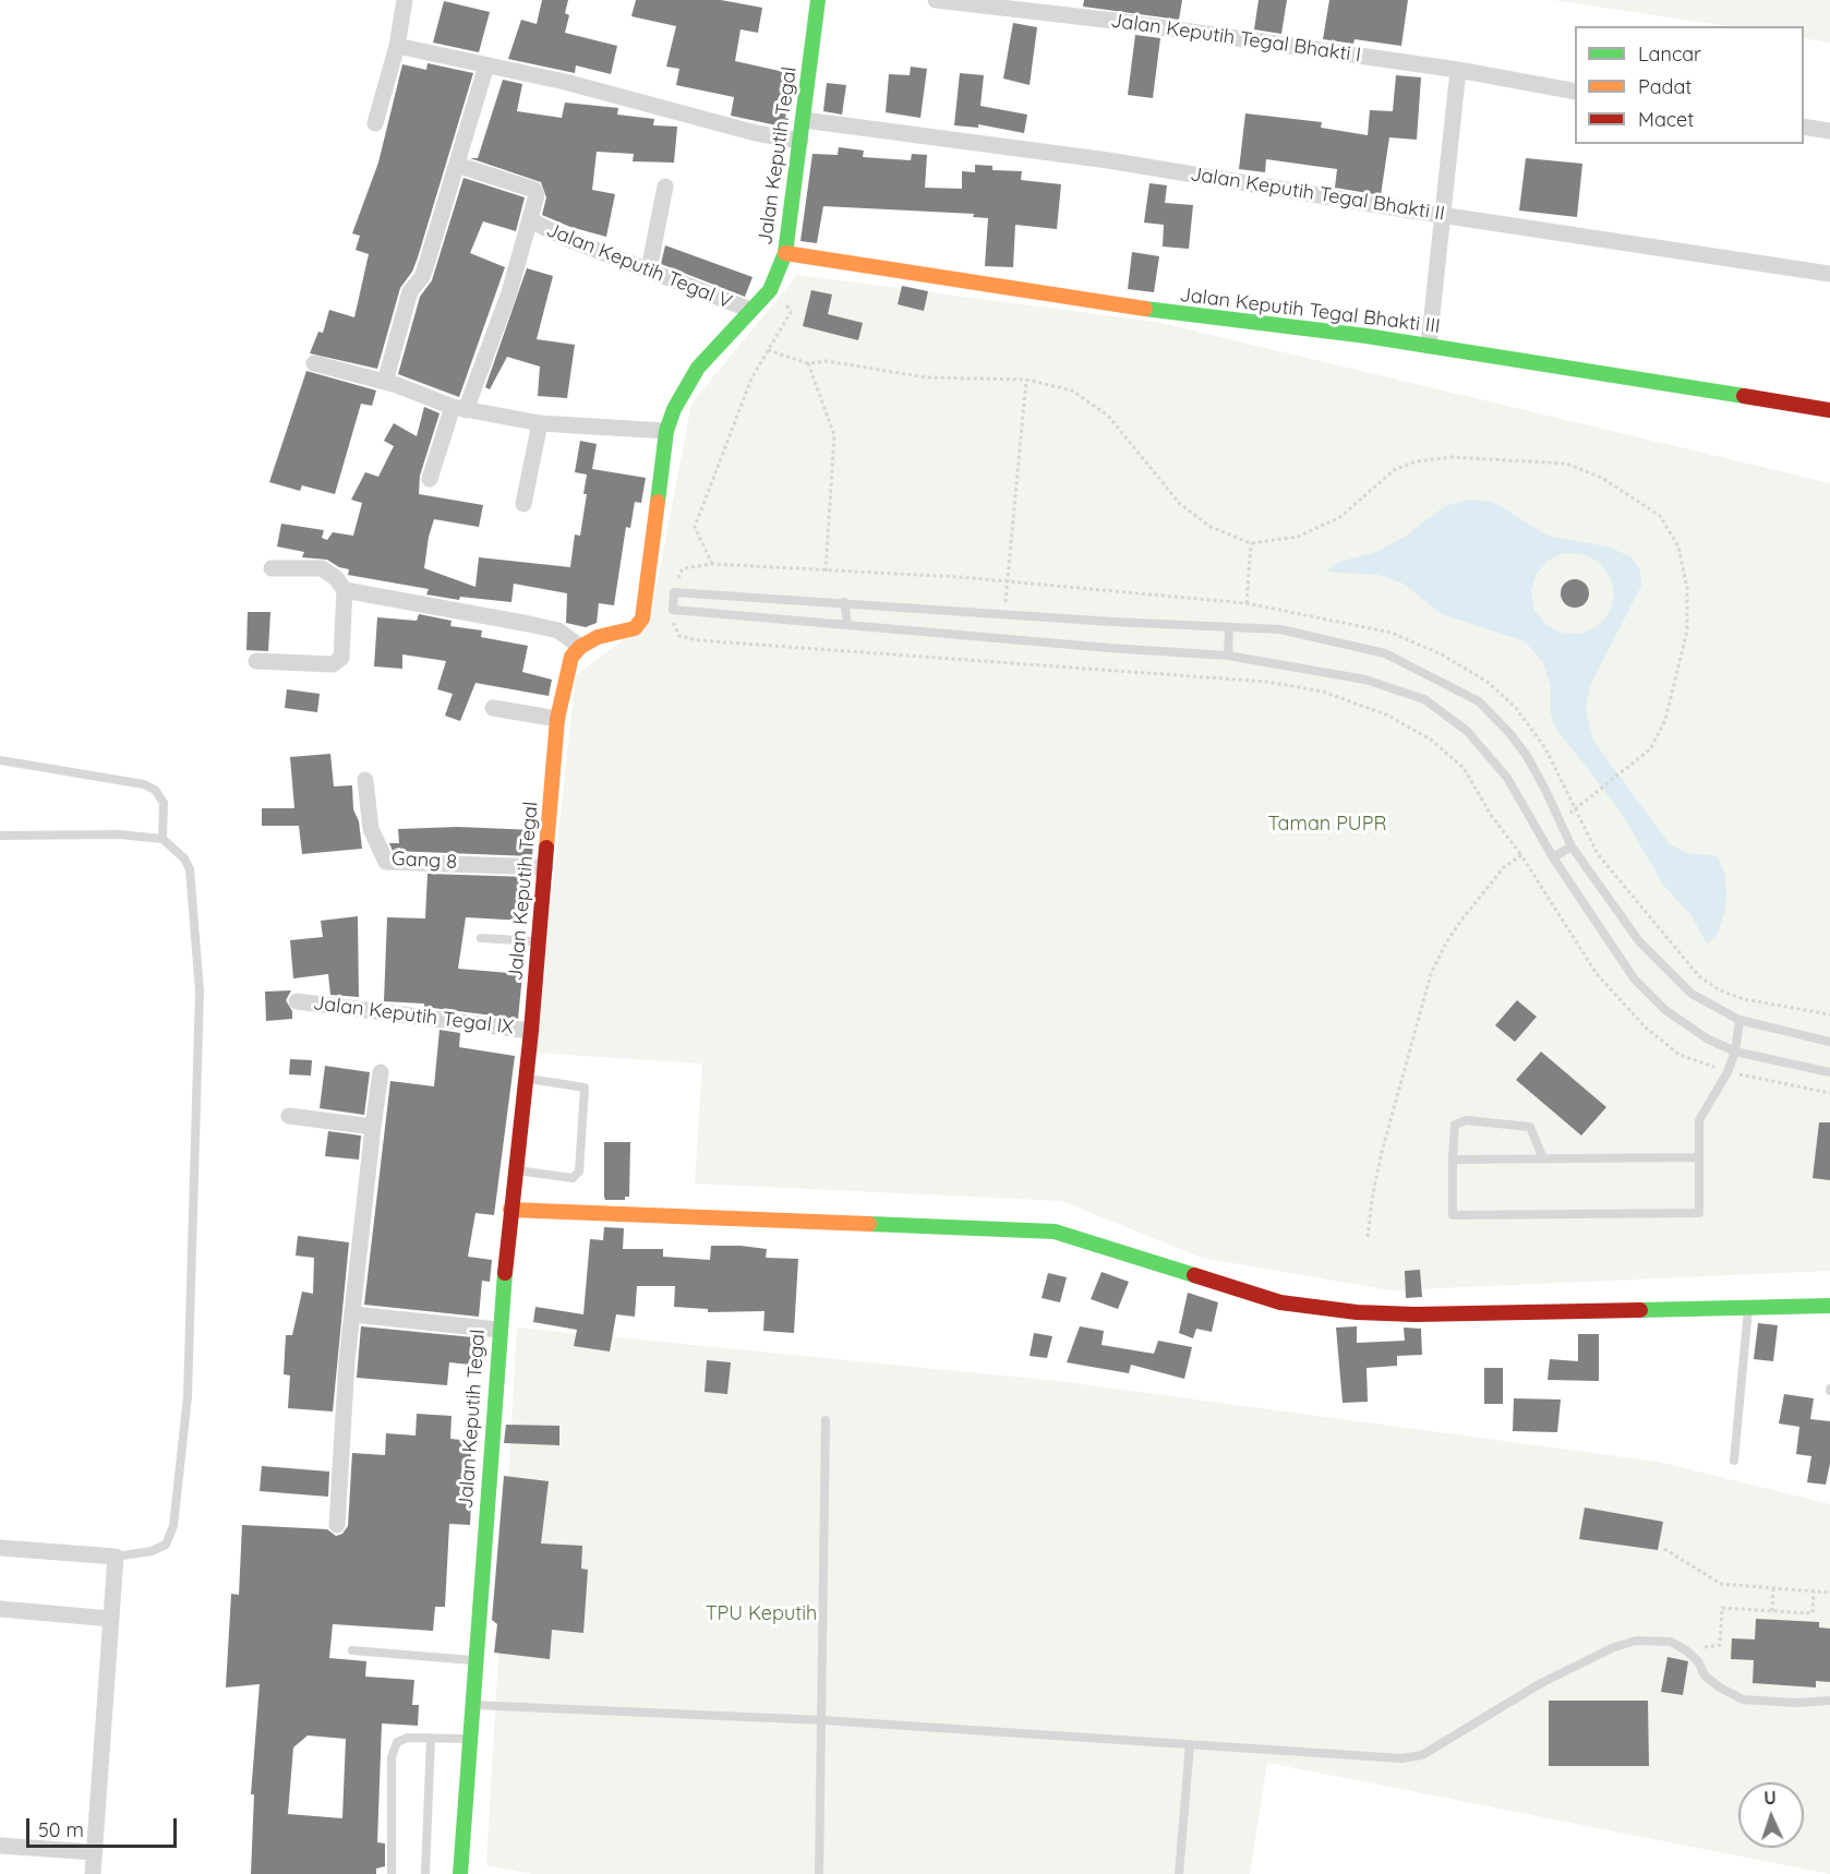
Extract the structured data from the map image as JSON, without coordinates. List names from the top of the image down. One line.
{"streets":{"street":["Jalan Keputih Tegal Bhakti I","Jalan Keputih Tegal","Jalan Keputih Tegal Bhakti II","Jalan Keputih Tegal V","Jalan Keputih Tegal Bhakti III","Gang 8","Jalan Keputih Tegal IX"]},"crossings":[["Jalan Keputih Tegal","Jalan Keputih Tegal Bhakti II"],["Jalan Keputih Tegal","Jalan Keputih Tegal V"],["Jalan Keputih Tegal","Jalan Keputih Tegal Bhakti III"],["Jalan Keputih Tegal","Gang 8"],["Jalan Keputih Tegal","Jalan Keputih Tegal IX"]],"parks":["Taman PUPR","TPU Keputih"],"legend":["Lancar","Padat","Macet"],"scale_bar":"50 m","north":"top"}
